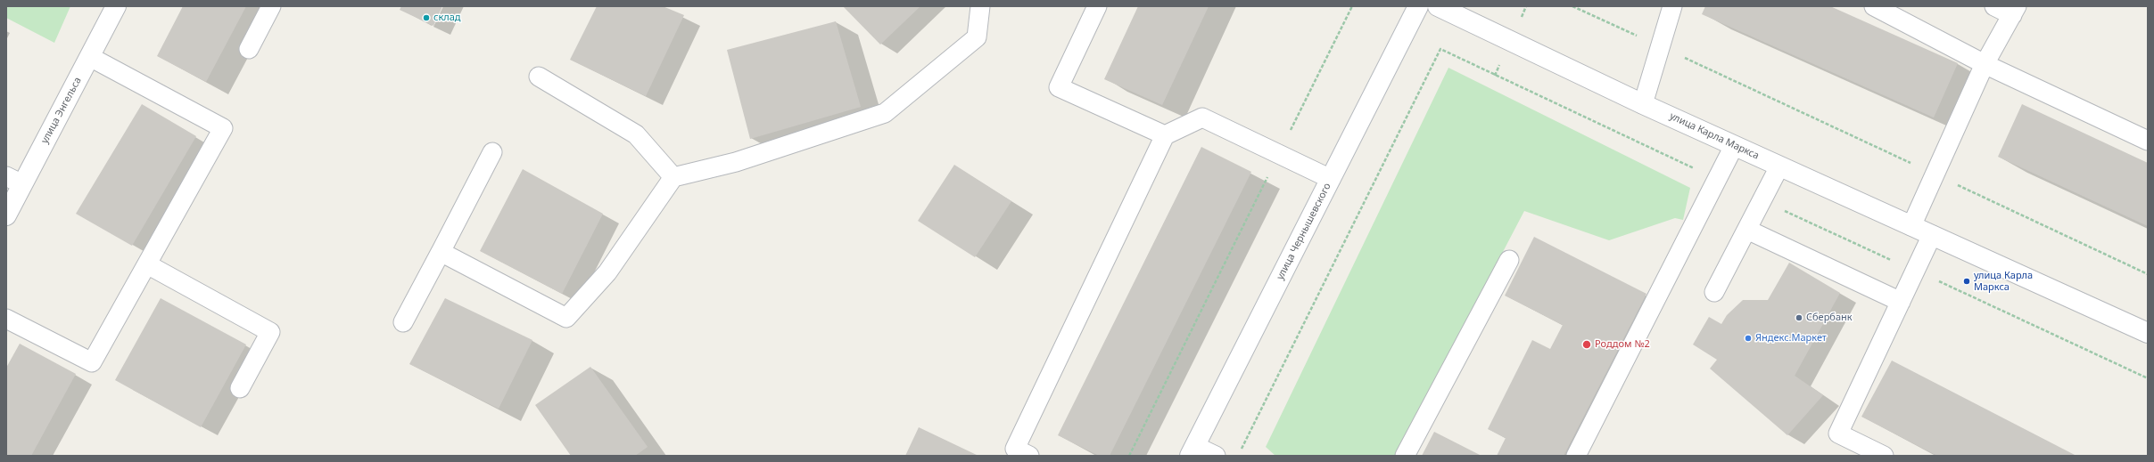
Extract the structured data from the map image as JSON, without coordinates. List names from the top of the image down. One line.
{"streets":{"street":["улица Энгельса","улица Карла Маркса","улица Чернышевского"]},"places":["склад","улица Карла Маркса","Сбербанк","Яндекс.Маркет","Роддом №2"]}
